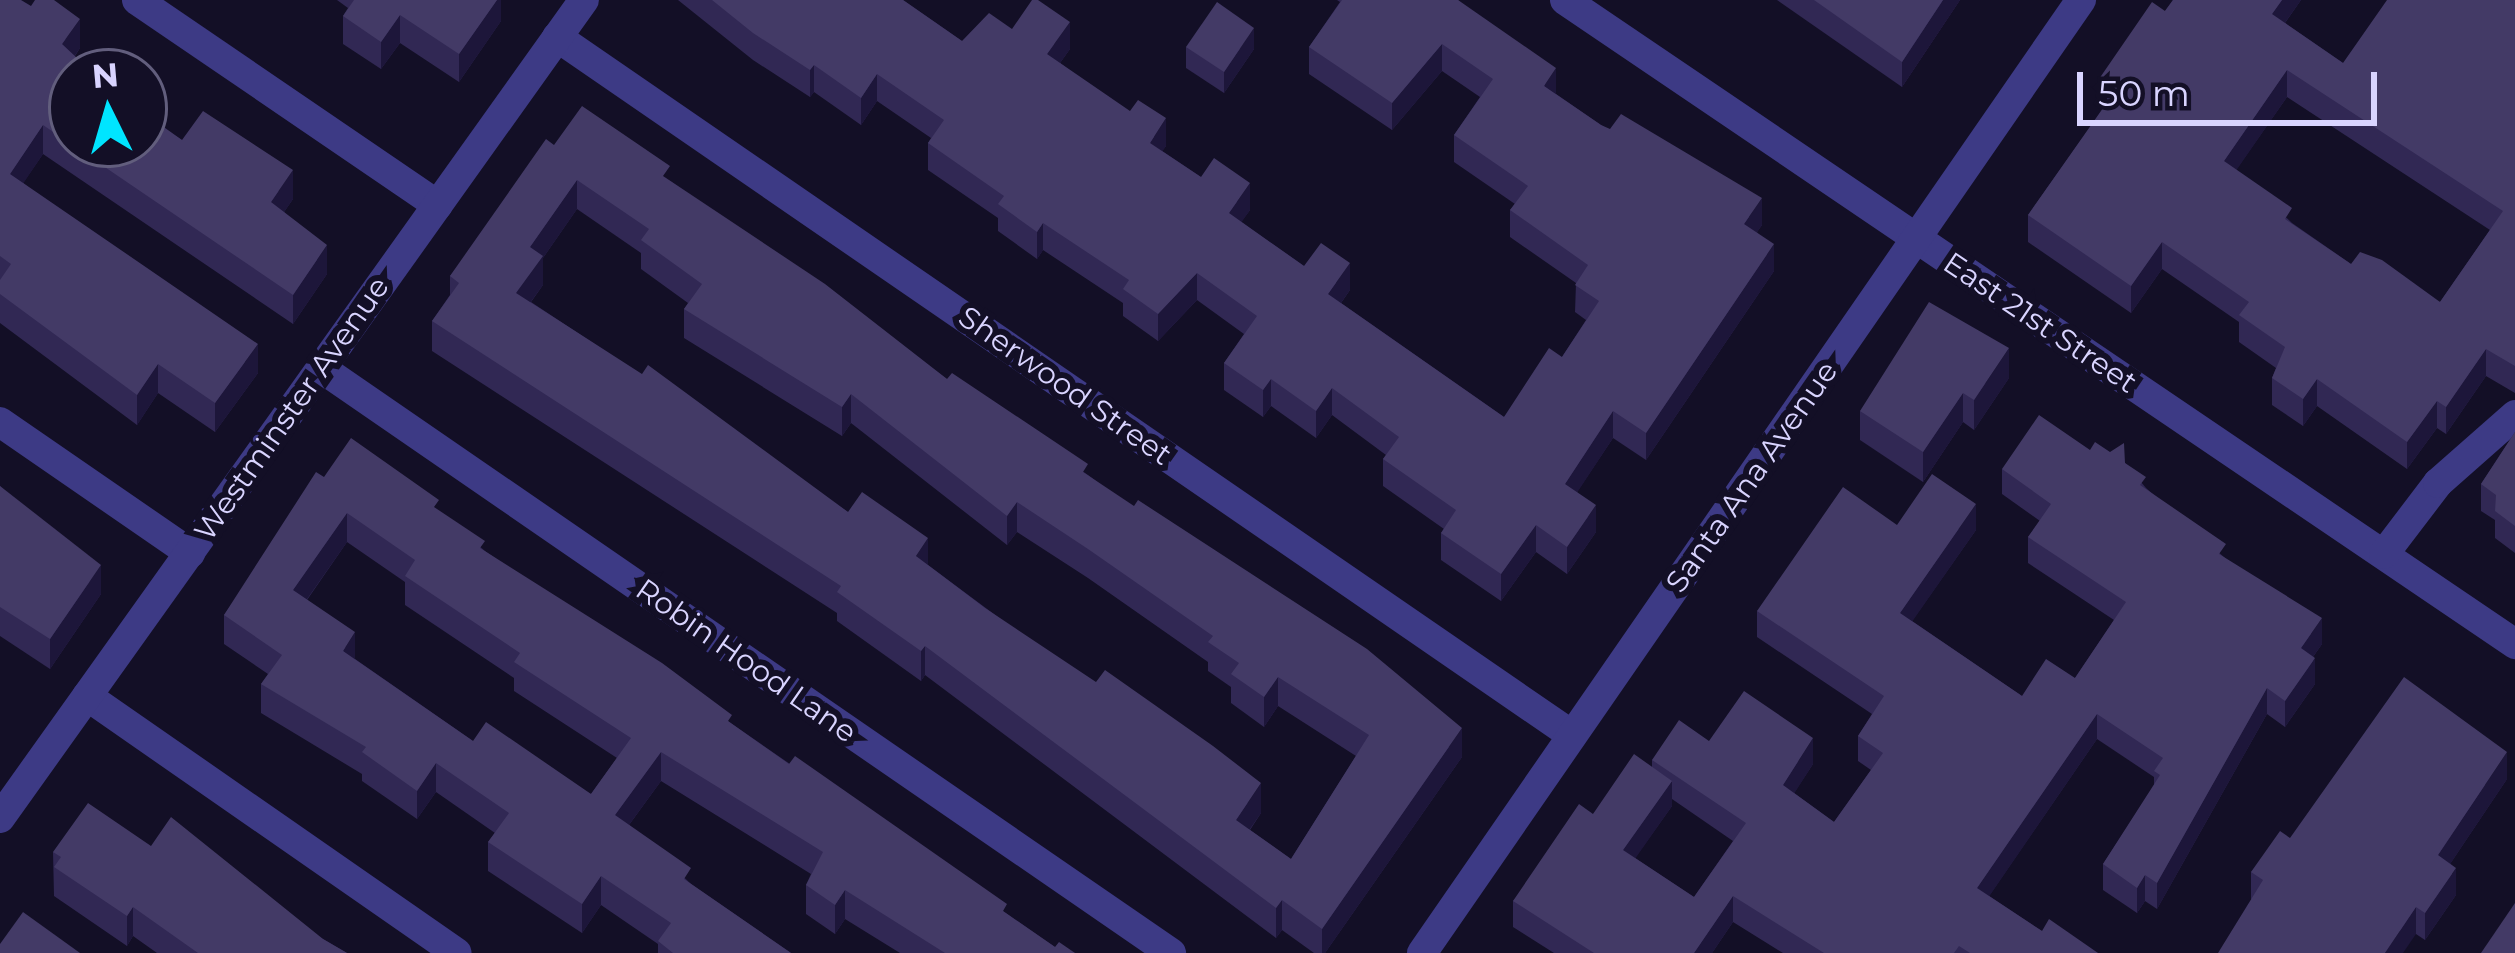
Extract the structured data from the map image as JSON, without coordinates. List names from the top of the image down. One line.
{"streets":{"street":["East 21st Street","Sherwood Street","Westminster Avenue","Santa Ana Avenue","Robin Hood Lane"]},"crossings":[["East 21st Street","Santa Ana Avenue"],["Sherwood Street","Westminster Avenue"],["Sherwood Street","Santa Ana Avenue"],["Westminster Avenue","Robin Hood Lane"]],"scale_bar":"50 m","north":"top"}
